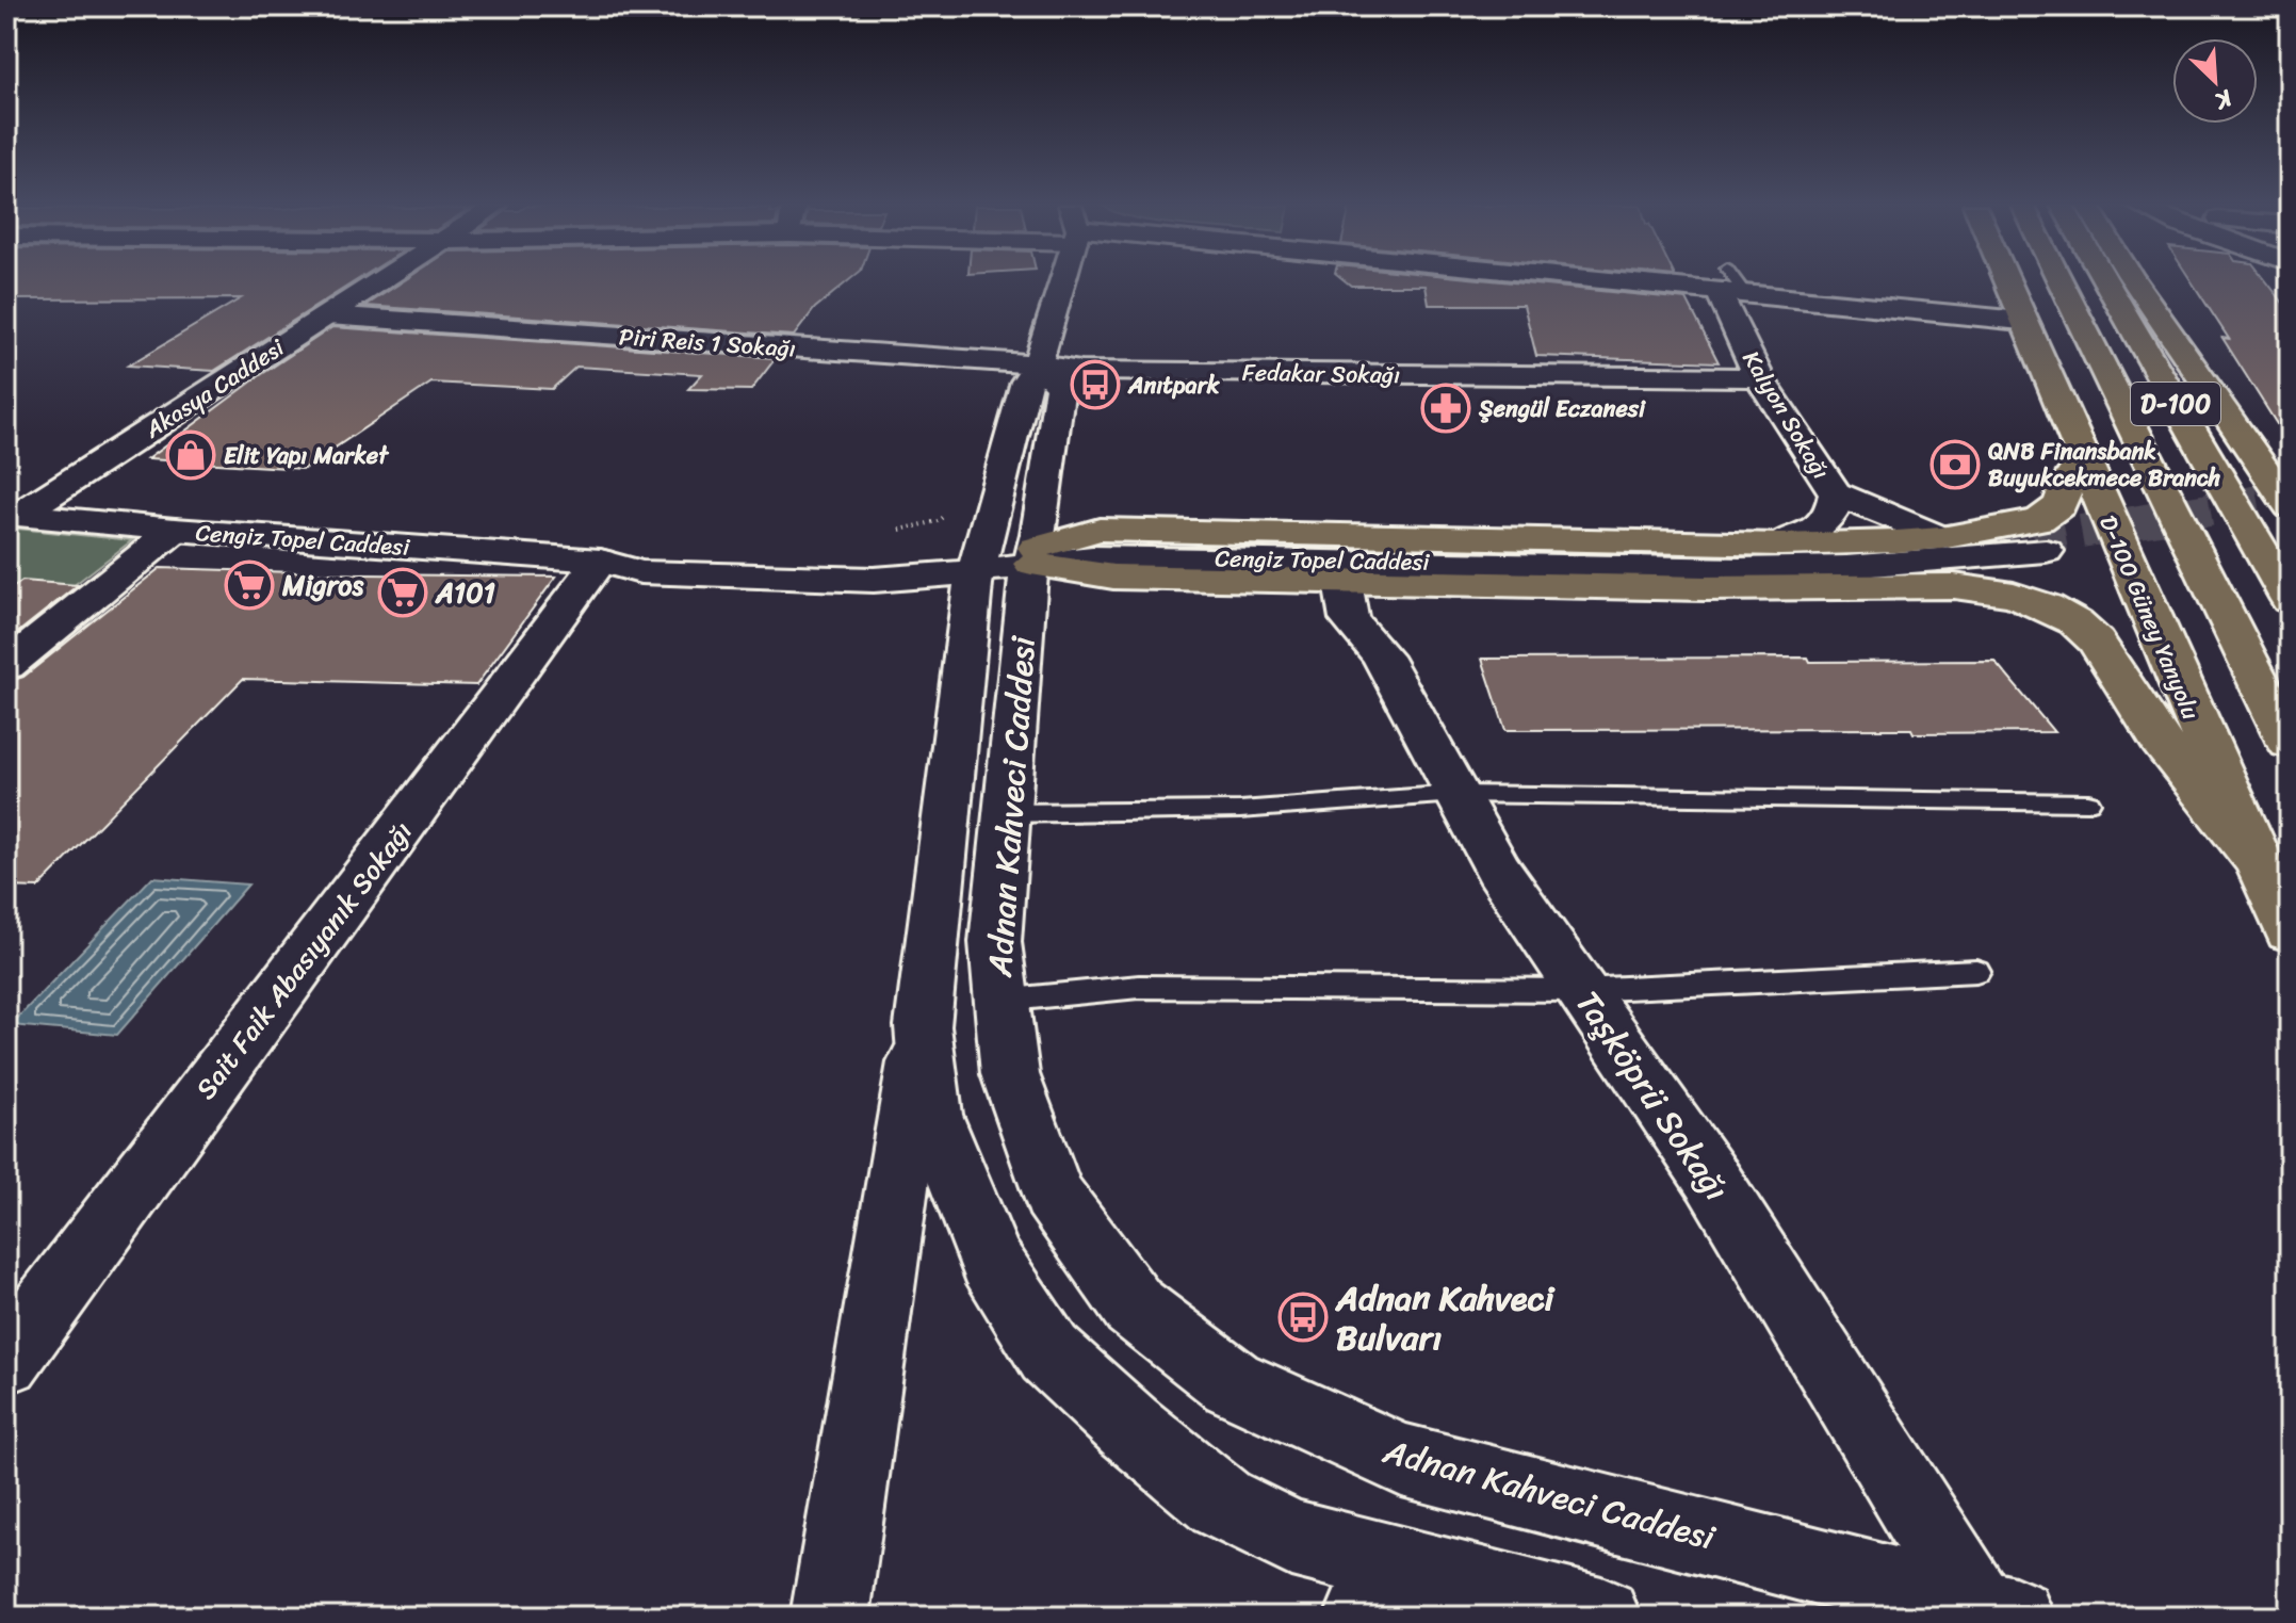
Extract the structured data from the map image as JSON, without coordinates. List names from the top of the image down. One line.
{"streets":{"main road":["D-100","D-100 Güney Yanyolu"],"street":["Piri Reis 1 Sokağı","Fedakar Sokağı","Akasya Caddesi","Kalyon Sokağı","Cengiz Topel Caddesi","Adnan Kahveci Caddesi","Sait Faik Abasıyanık Sokağı","Taşköprü Sokağı"]},"crossings":[["Piri Reis 1 Sokağı","Fedakar Sokağı"],["Piri Reis 1 Sokağı","Akasya Caddesi"],["Piri Reis 1 Sokağı","Adnan Kahveci Caddesi"],["Fedakar Sokağı","Kalyon Sokağı"],["Fedakar Sokağı","Adnan Kahveci Caddesi"],["Akasya Caddesi","Cengiz Topel Caddesi"],["Cengiz Topel Caddesi","Adnan Kahveci Caddesi"],["Cengiz Topel Caddesi","Sait Faik Abasıyanık Sokağı"],["Adnan Kahveci Caddesi","Taşköprü Sokağı"]],"places":{"bus stop":["Anıtpark","Adnan Kahveci Bulvarı"],"pharmacy":["Şengül Eczanesi"],"shop":["Elit Yapı Market"],"bank":["QNB Finansbank Buyukcekmece Branch"],"supermarket":["Migros","A101"]},"north":"bottom right"}
